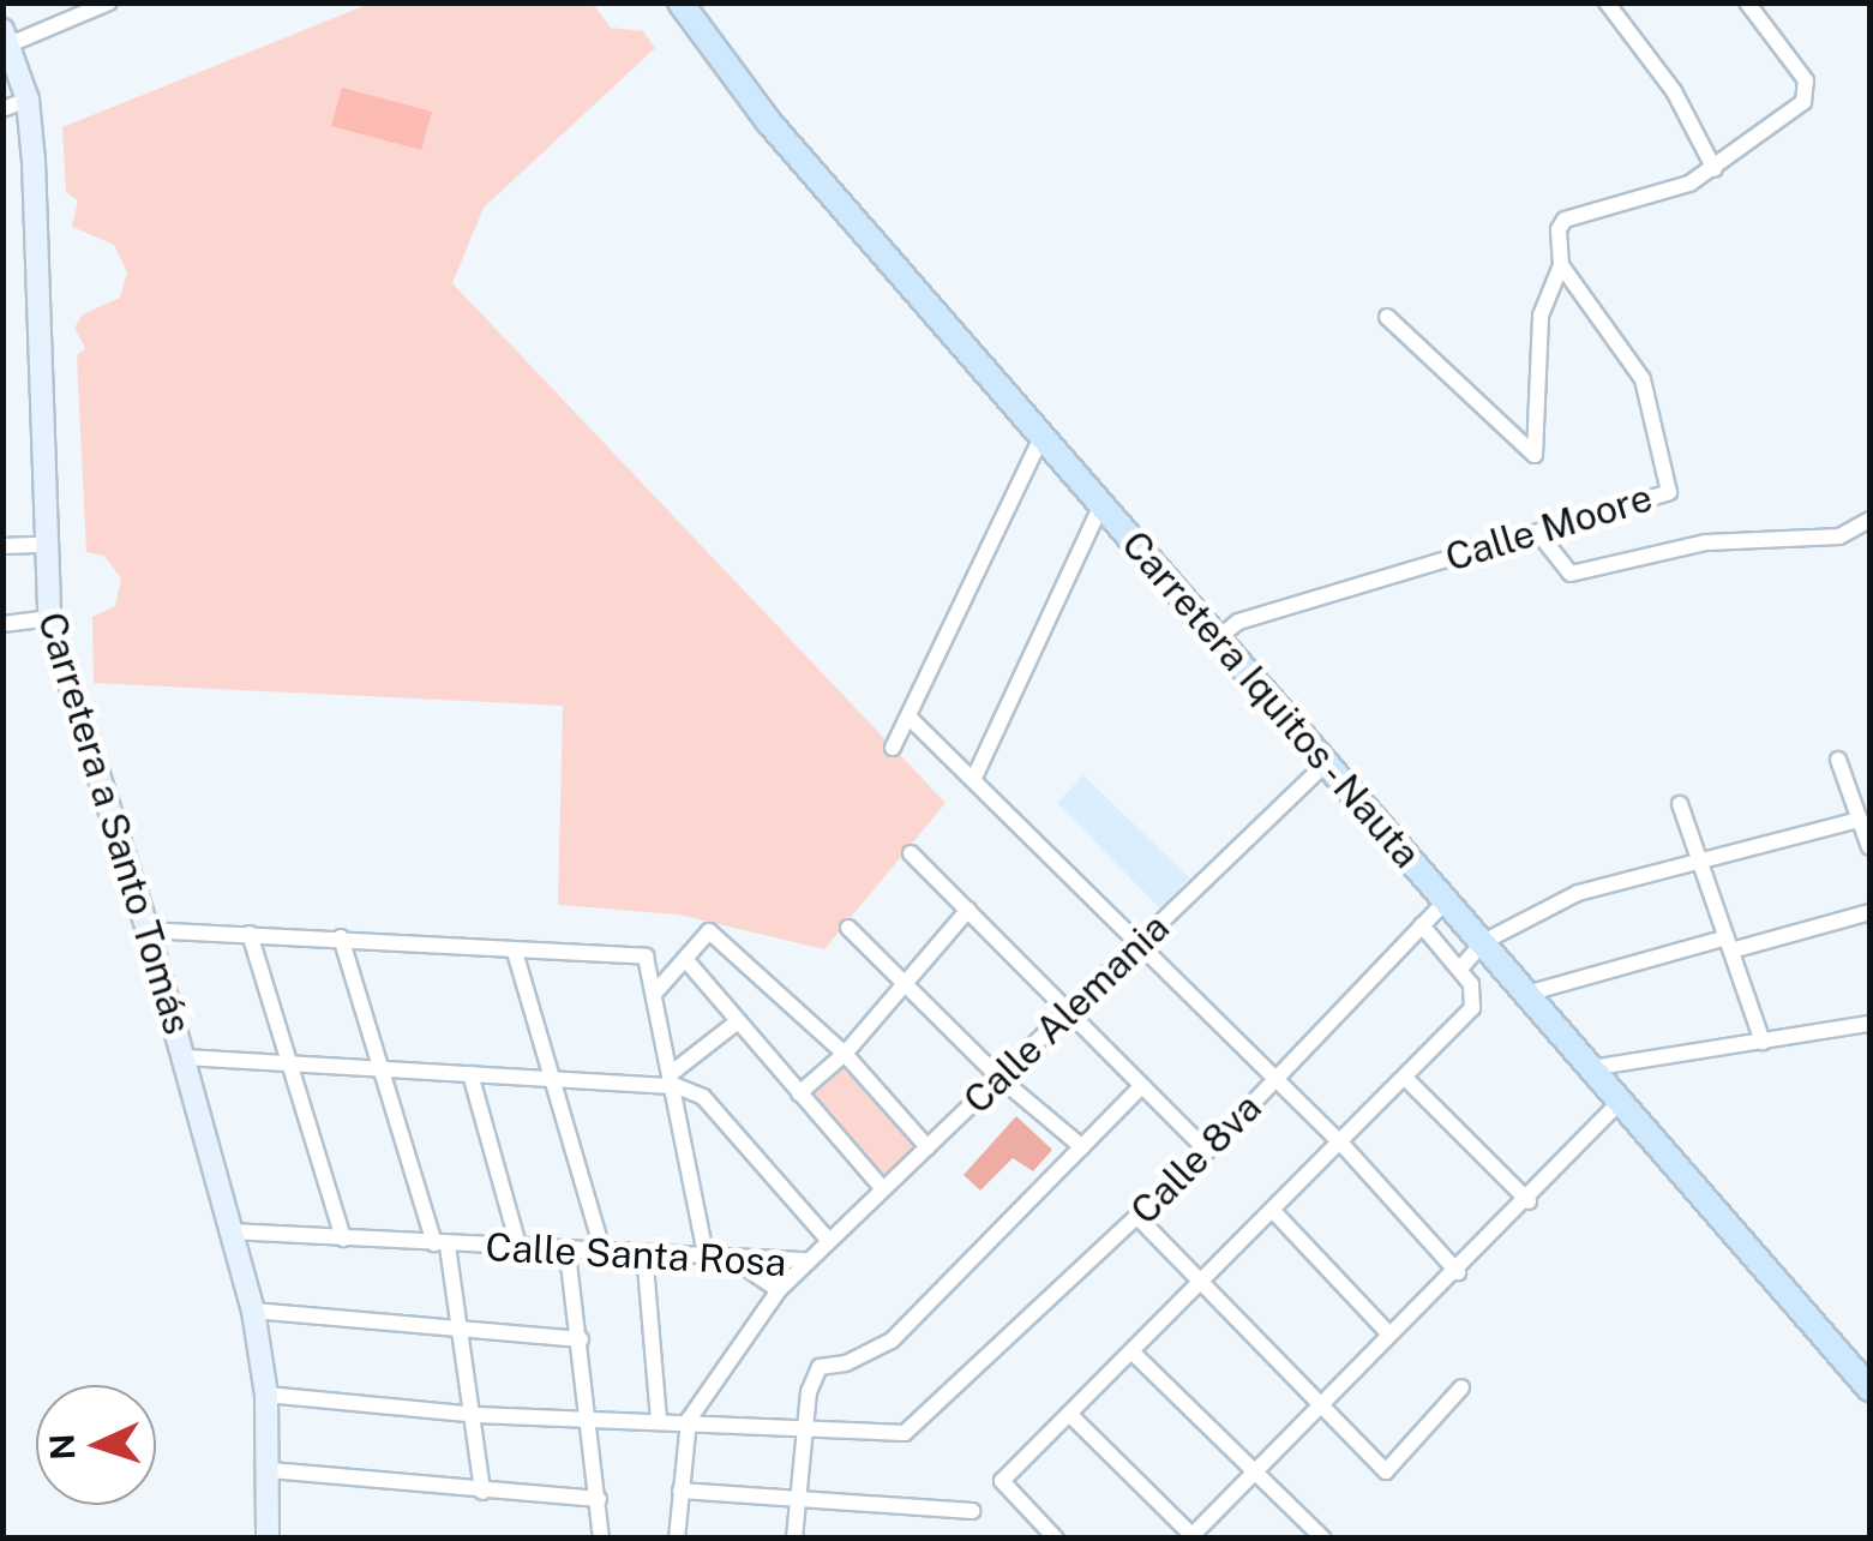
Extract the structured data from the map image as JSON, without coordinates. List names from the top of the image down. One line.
{"streets":{"main road":["Carretera Iquitos - Nauta"],"street":["Calle Moore","Carretera a Santo Tomás","Calle Alemania","Calle 8va","Calle Santa Rosa"]},"crossings":[["Calle Moore","Carretera Iquitos - Nauta"],["Carretera Iquitos - Nauta","Calle Alemania"],["Carretera Iquitos - Nauta","Calle 8va"],["Carretera a Santo Tomás","Calle 8va"],["Carretera a Santo Tomás","Calle Santa Rosa"],["Calle Alemania","Calle Santa Rosa"],["Calle 8va","Calle Santa Rosa"]],"north":"left"}
